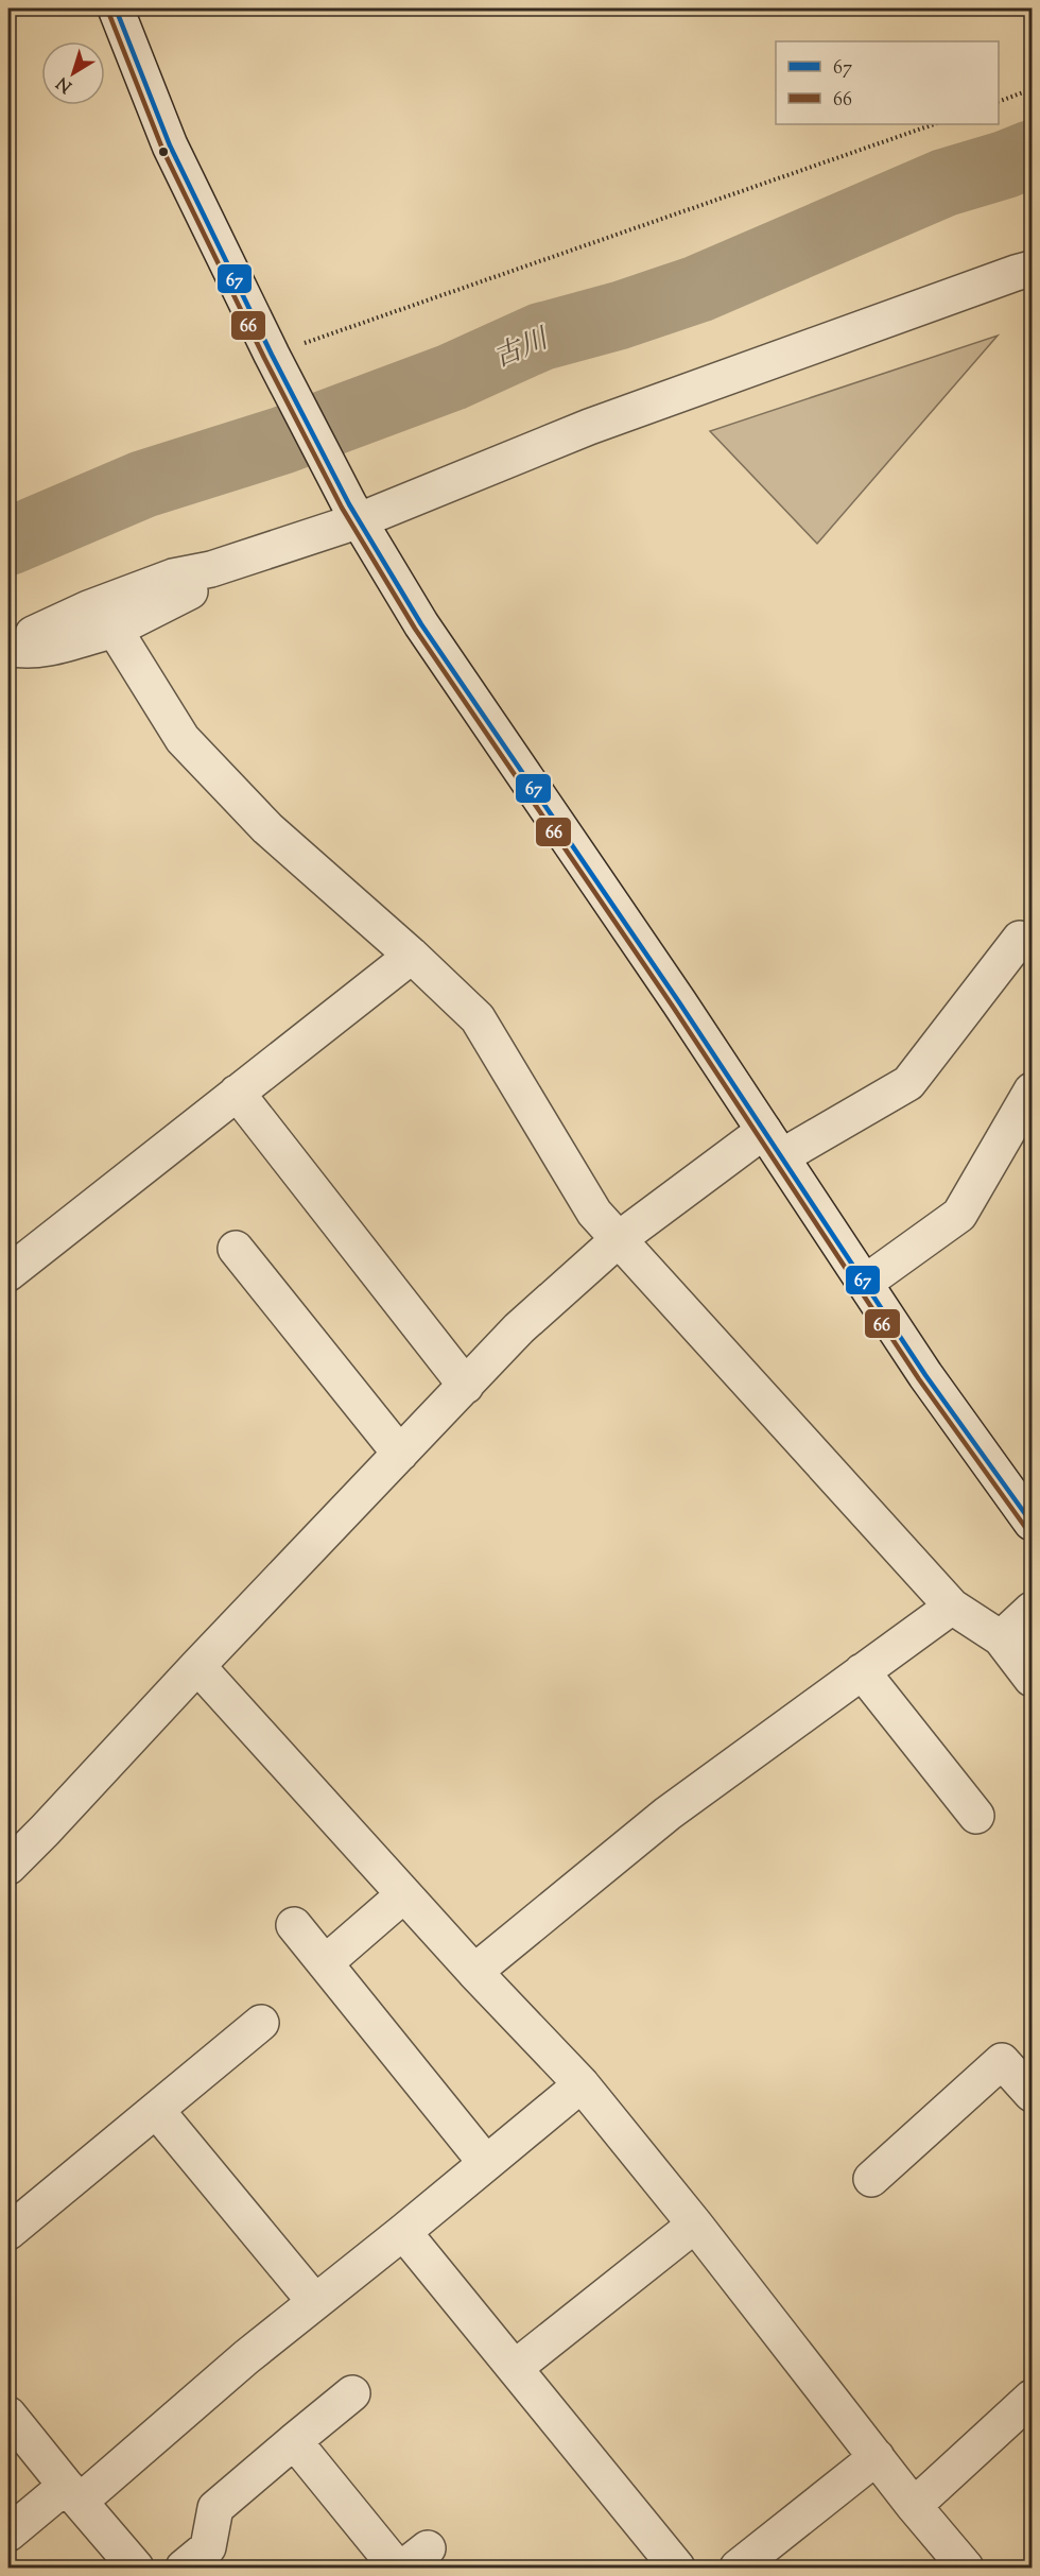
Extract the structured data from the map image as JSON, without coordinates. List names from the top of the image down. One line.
{"water":["古川"],"lines":["transit line 67","transit line 66"],"legend":["67","66"],"north":"bottom left"}
